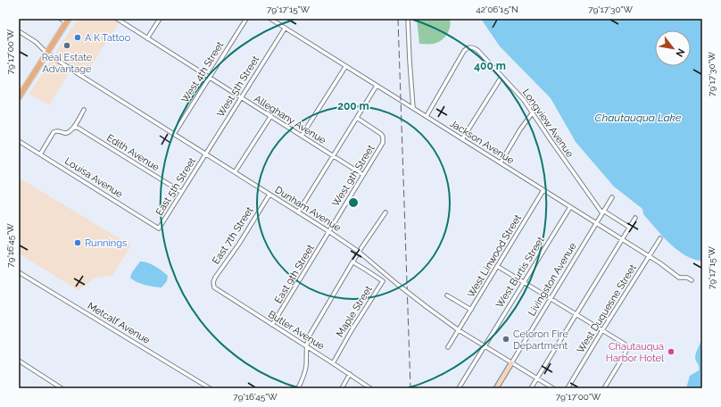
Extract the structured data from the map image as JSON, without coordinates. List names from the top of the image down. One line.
{"streets":{"street":["West 4th Street","West 5th Street","Alleghany Avenue","Longview Avenue","Jackson Avenue","Edith Avenue","West 9th Street","Louisa Avenue","East 5th Street","Dunham Avenue","East 7th Street","West Linwood Street","West Burtis Street","East 9th Street","Livingston Avenue","West Duquesne Street","Maple Street","Metcalf Avenue","Butler Avenue"]},"crossings":[["West 4th Street","Alleghany Avenue"],["West 4th Street","Dunham Avenue"],["West 5th Street","Alleghany Avenue"],["West 5th Street","Jackson Avenue"],["West 5th Street","East 5th Street"],["West 5th Street","Dunham Avenue"],["Alleghany Avenue","West 9th Street"],["Longview Avenue","Jackson Avenue"],["Longview Avenue","Livingston Avenue"],["Jackson Avenue","West Linwood Street"],["Jackson Avenue","West Burtis Street"],["Jackson Avenue","Livingston Avenue"],["Jackson Avenue","West Duquesne Street"],["Edith Avenue","East 5th Street"],["West 9th Street","Dunham Avenue"],["West 9th Street","East 9th Street"],["Louisa Avenue","East 5th Street"],["East 5th Street","Dunham Avenue"],["Dunham Avenue","East 7th Street"],["Dunham Avenue","West Linwood Street"],["Dunham Avenue","West Burtis Street"],["Dunham Avenue","East 9th Street"],["Dunham Avenue","Livingston Avenue"],["East 7th Street","Butler Avenue"],["East 9th Street","Butler Avenue"],["Maple Street","Butler Avenue"]],"water":["Chautauqua Lake"],"places":["A K Tattoo","Real Estate Advantage","Runnings","Celoron Fire Department","Chautauqua Harbor Hotel"],"north":"bottom right","coordinates":["79°17'15\"W","42°06'15\"N","79°17'30\"W","79°17'00\"W","79°16'45\"W"],"rings":["400 m","200 m"]}
